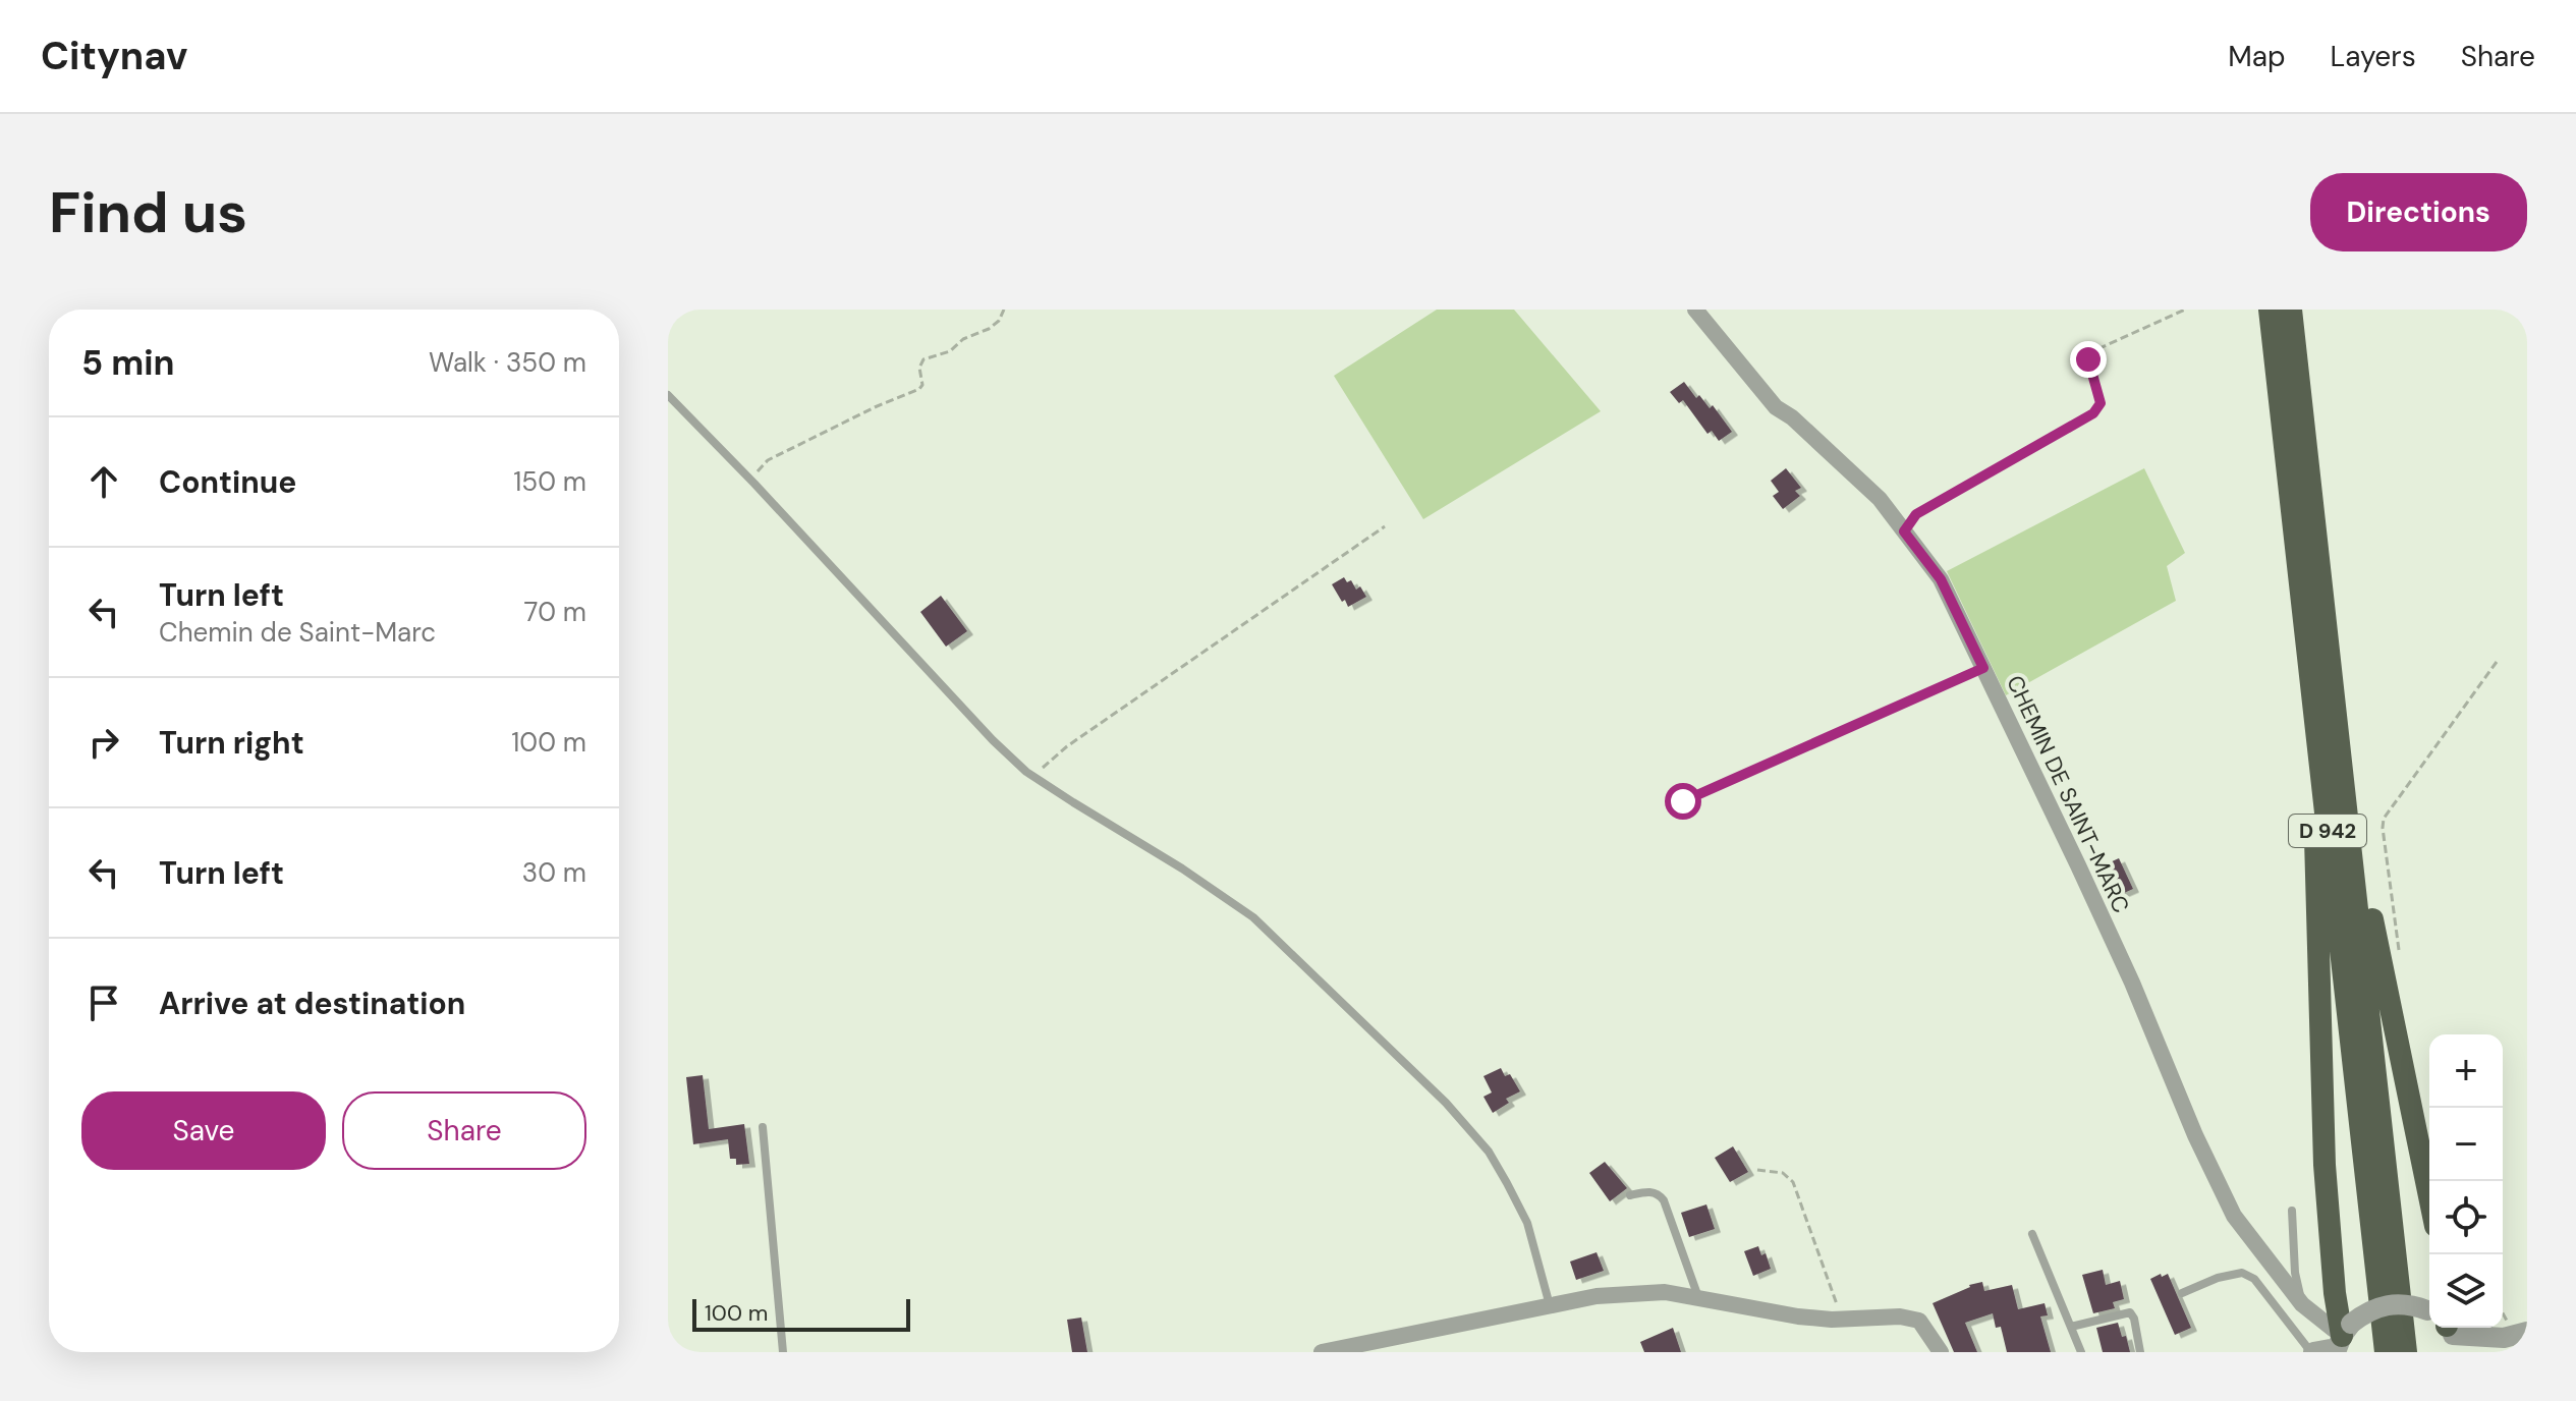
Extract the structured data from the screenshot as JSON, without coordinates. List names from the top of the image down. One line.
{"streets":{"highway":["D 942"],"street":["CHEMIN DE SAINT-MARC"]},"crossings":[["CHEMIN DE SAINT-MARC","D 942"]],"scale_bar":"100 m","page":{"header":"Citynav","nav":["Map","Layers","Share"],"buttons":["Directions",["Save","Share"]],"title":"Find us","heading":["5 min","Walk · 350 m"],"list":[["Continue","150 m"],["Turn left","Chemin de Saint-Marc","70 m"],["Turn right","100 m"],["Turn left","30 m"],"Arrive at destination"],"map_buttons":["+","−"],"scale":"100 m"}}
